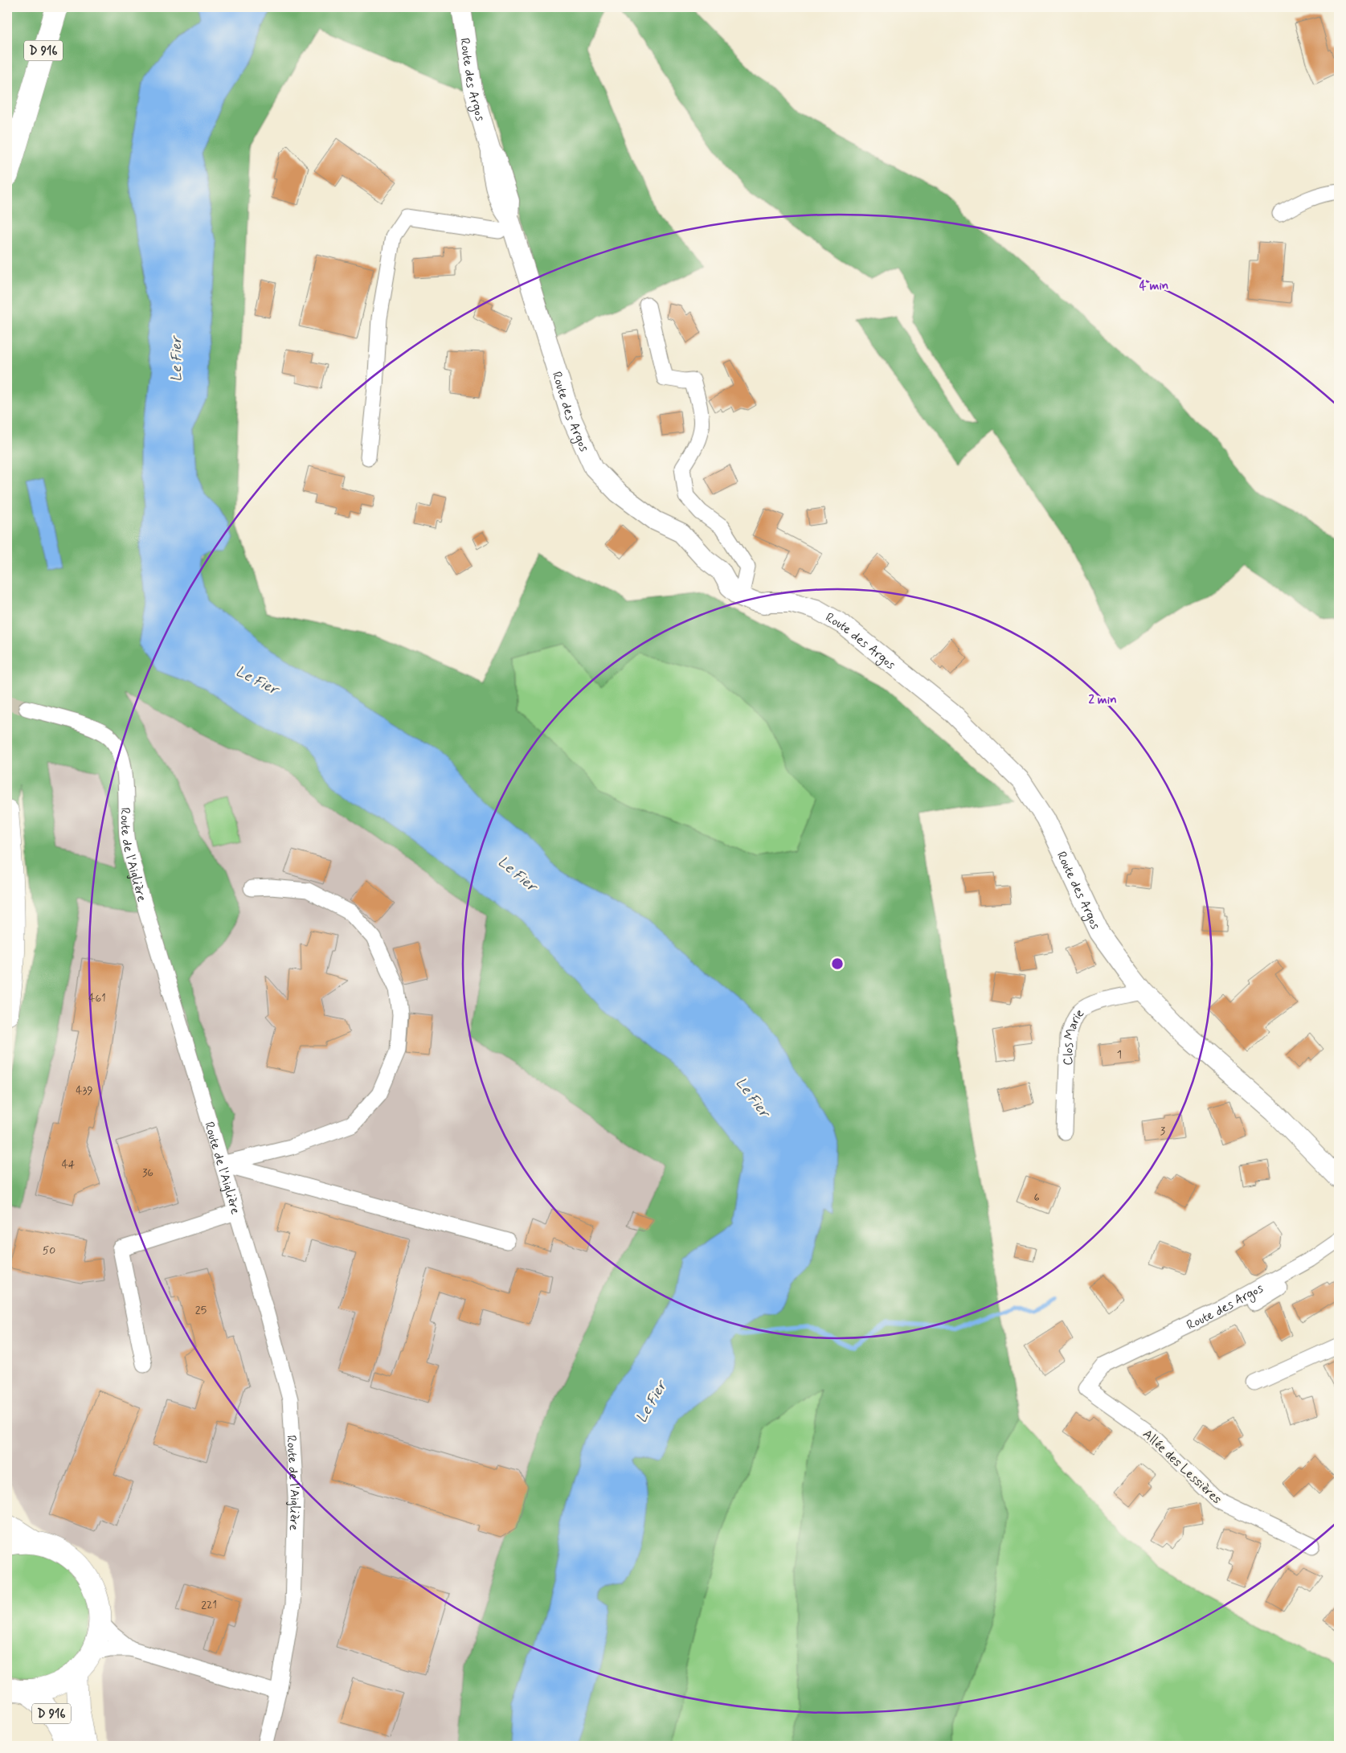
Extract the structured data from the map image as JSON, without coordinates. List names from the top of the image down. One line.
{"streets":{"main road":["D 916"],"street":["Route des Argos","Route de l'Aiglière","Clos Marie","Allée des Lessières"]},"crossings":[["Route des Argos","Clos Marie"],["Route des Argos","Allée des Lessières"]],"water":["Le Fier"],"house_numbers":["461","1","439","3","44","36","6","50","25","221"],"rings":["4 min","2 min"]}
